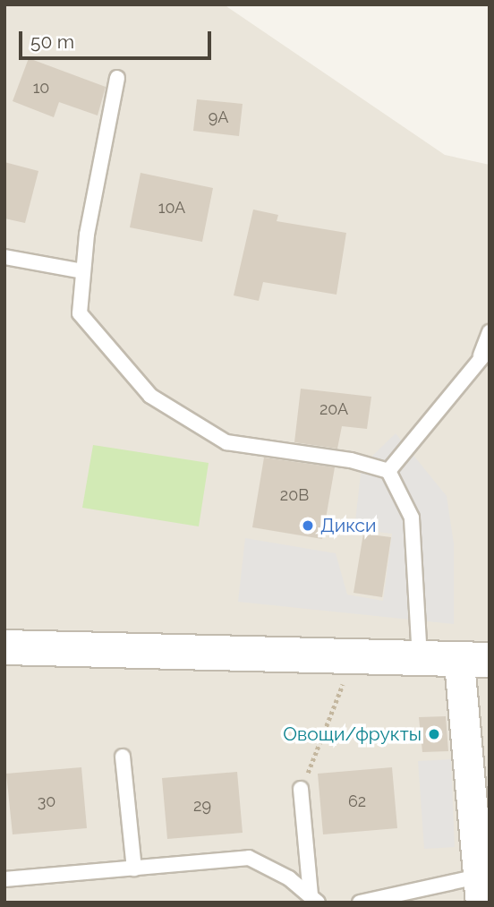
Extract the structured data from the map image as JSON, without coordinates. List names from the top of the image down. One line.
{"places":["Дикси","Овощи/фрукты"],"house_numbers":["10","9А","10А","20А","20В","30","62","29"],"scale_bar":"50 m"}
